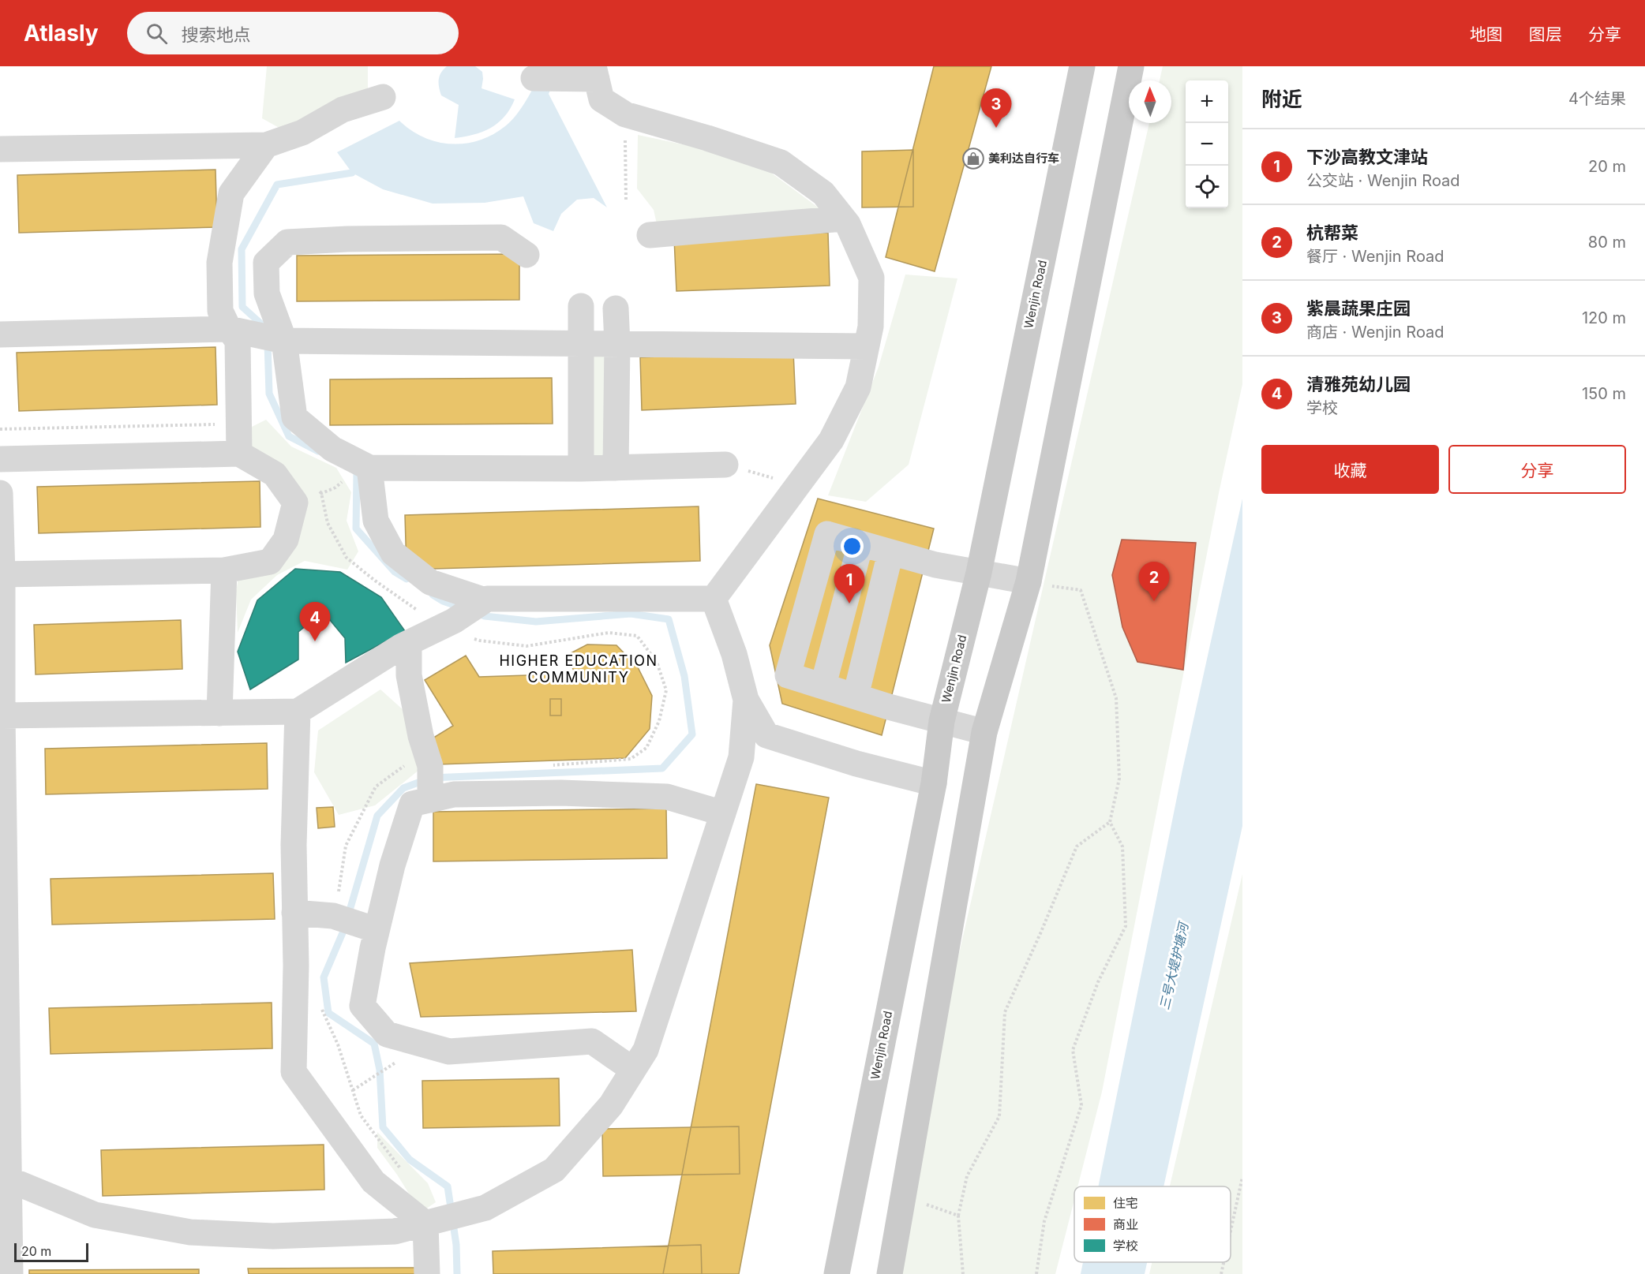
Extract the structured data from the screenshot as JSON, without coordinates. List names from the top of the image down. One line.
{"streets":{"main road":["Wenjin Road"]},"districts":["HIGHER EDUCATION COMMUNITY"],"water":["三号大堤护塘河"],"places":{"shop":["美利达自行车"]},"legend":["住宅","商业","学校"],"scale_bar":"20 m","north":"top","page":{"header":"Atlasly","search":"搜索地点","nav":["地图","图层","分享"],"heading":["附近","4个结果"],"map_buttons":["+","−"],"pins":["3","2","1","4"],"list":[{"mark":"1","name":"下沙高教文津站","note":"公交站 · Wenjin Road","value":"20 m"},{"mark":"2","name":"杭帮菜","note":"餐厅 · Wenjin Road","value":"80 m"},{"mark":"3","name":"紫晨蔬果庄园","note":"商店 · Wenjin Road","value":"120 m"},{"mark":"4","name":"清雅苑幼儿园","note":"学校","value":"150 m"}],"buttons":["收藏","分享"],"scale":"20 m"}}
